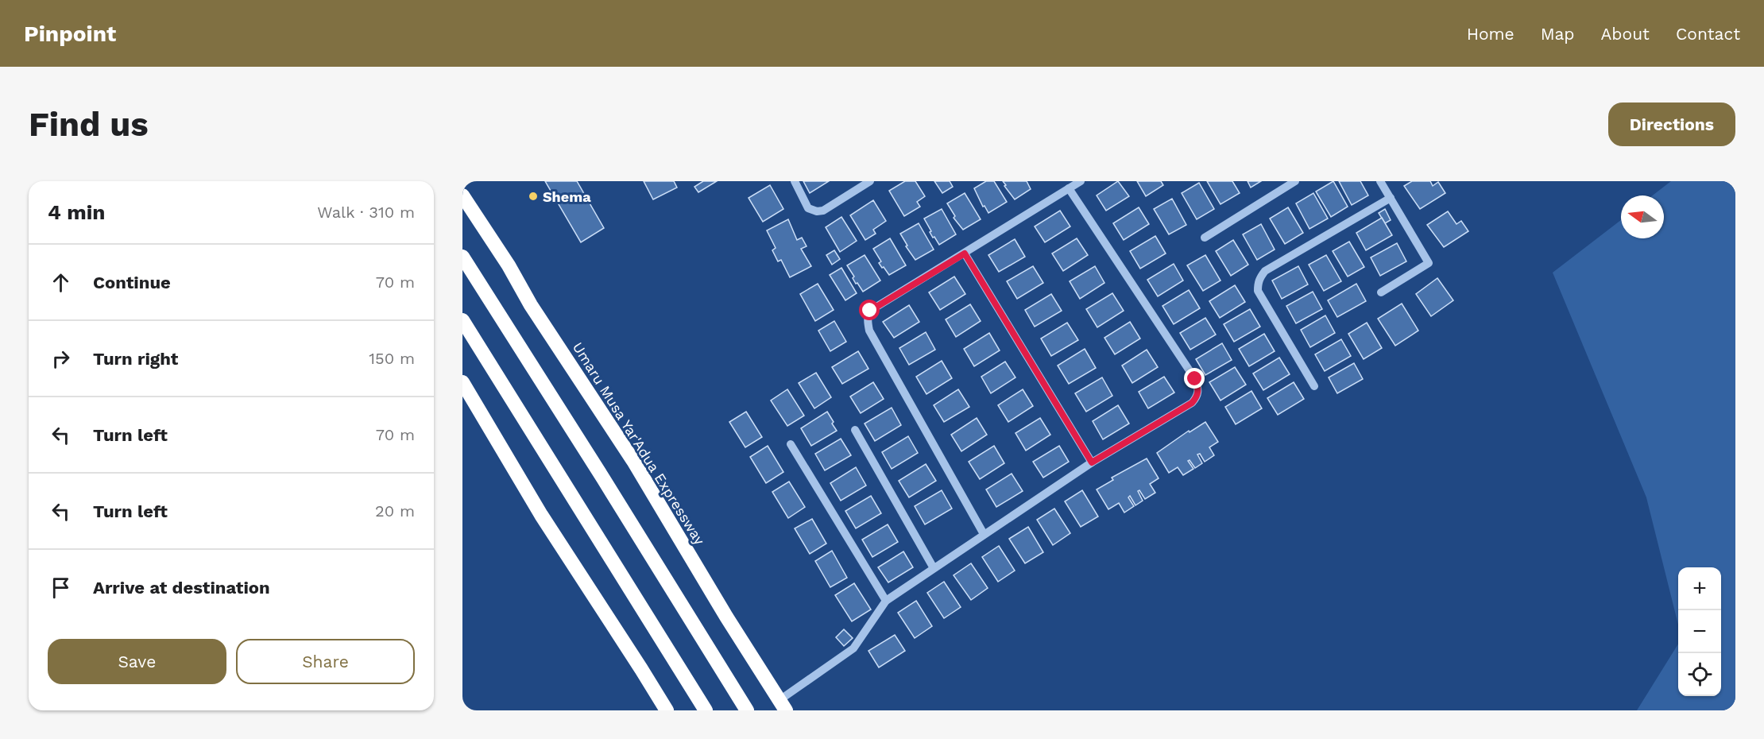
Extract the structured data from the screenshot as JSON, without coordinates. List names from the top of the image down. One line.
{"streets":{"highway":["Umaru Musa Yar'Adua Expressway"]},"places":["Shema"],"north":"left","page":{"header":"Pinpoint","nav":["Home","Map","About","Contact"],"buttons":["Directions",["Save","Share"]],"title":"Find us","heading":["4 min","Walk · 310 m"],"list":[["Continue","70 m"],["Turn right","150 m"],["Turn left","70 m"],["Turn left","20 m"],"Arrive at destination"],"map_buttons":["+","−"]}}
